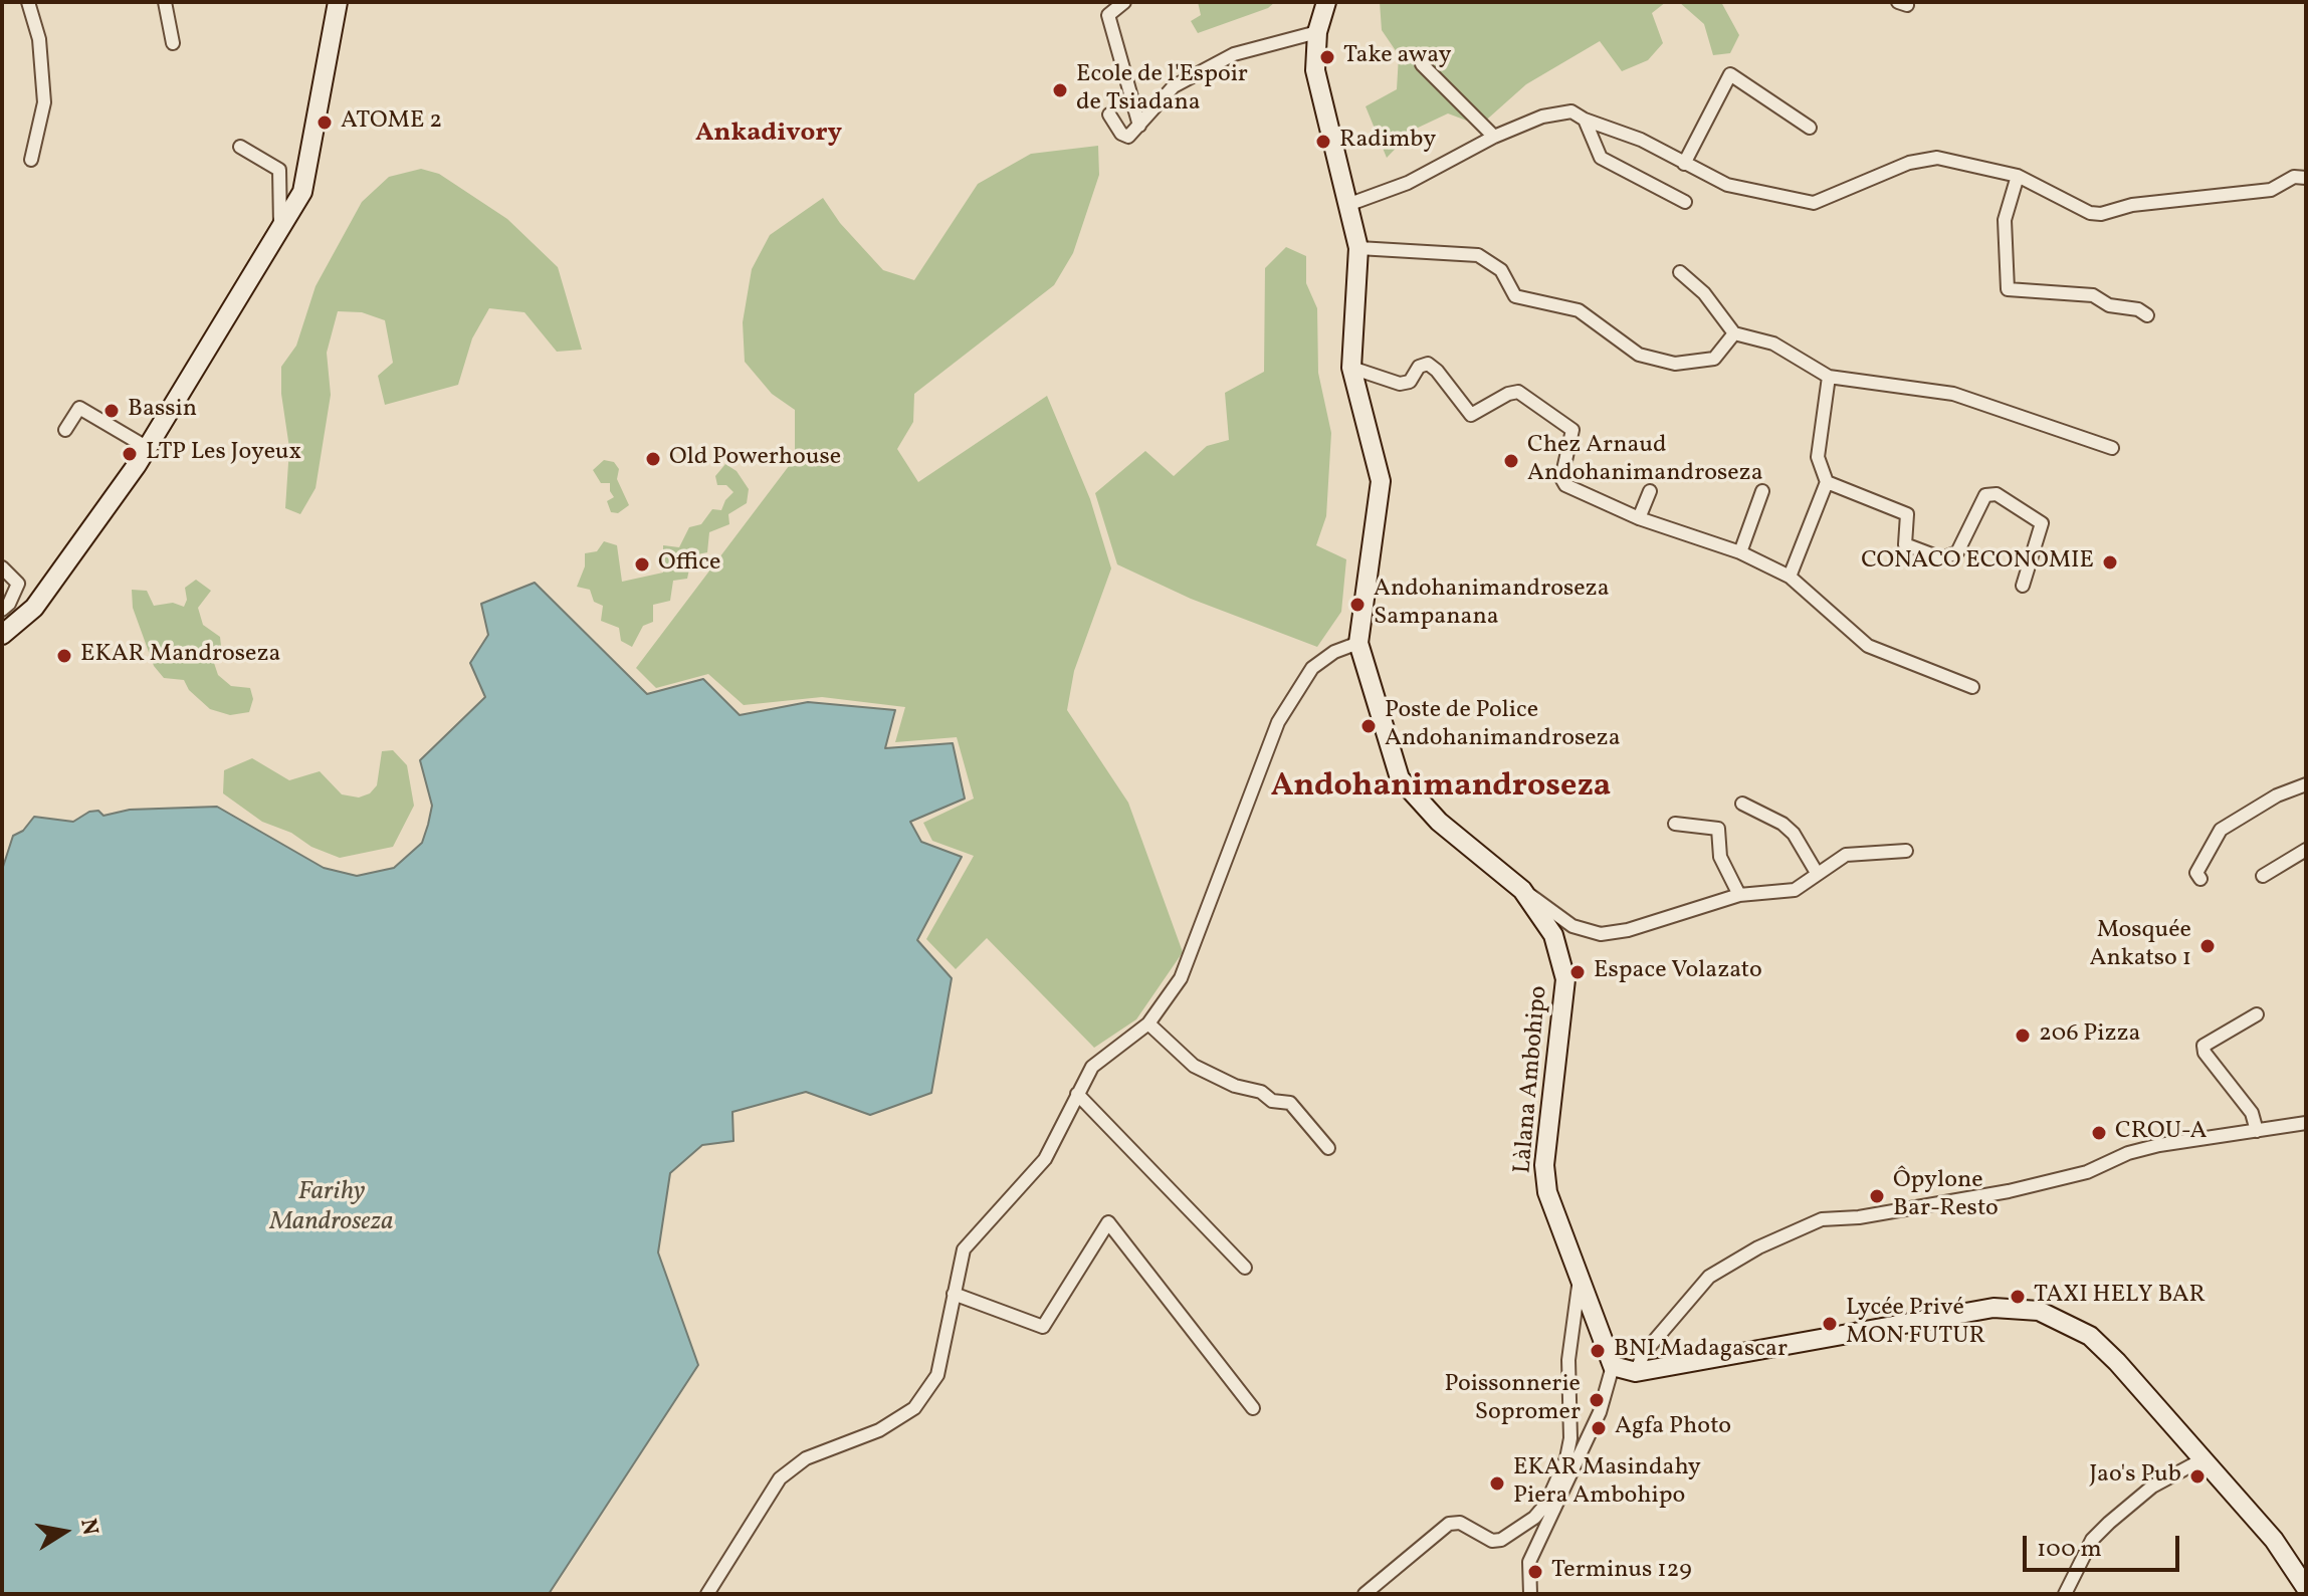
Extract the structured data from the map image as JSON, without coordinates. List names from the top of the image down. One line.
{"streets":{"street":["Làlana Ambohipo"]},"districts":["Ankadivory","Andohanimandroseza"],"water":["Farihy Mandroseza"],"places":["Take away","Ecole de l'Espoir de Tsiadana","ATOME 2","Radimby","Bassin","LTP Les Joyeux","Old Powerhouse","Chez Arnaud Andohanimandroseza","CONACO ECONOMIE","Office","Andohanimandroseza Sampanana","EKAR Mandroseza","Poste de Police Andohanimandroseza","Mosquée Ankatso 1","Espace Volazato","206 Pizza","CROU-A","Ôpylone Bar-Resto","TAXI HELY BAR","Lycée Privé MON FUTUR","BNI Madagascar","Poissonnerie Sopromer","Agfa Photo","Jao's Pub","EKAR Masindahy Piera Ambohipo","Terminus 129"],"scale_bar":"100 m","north":"right"}
